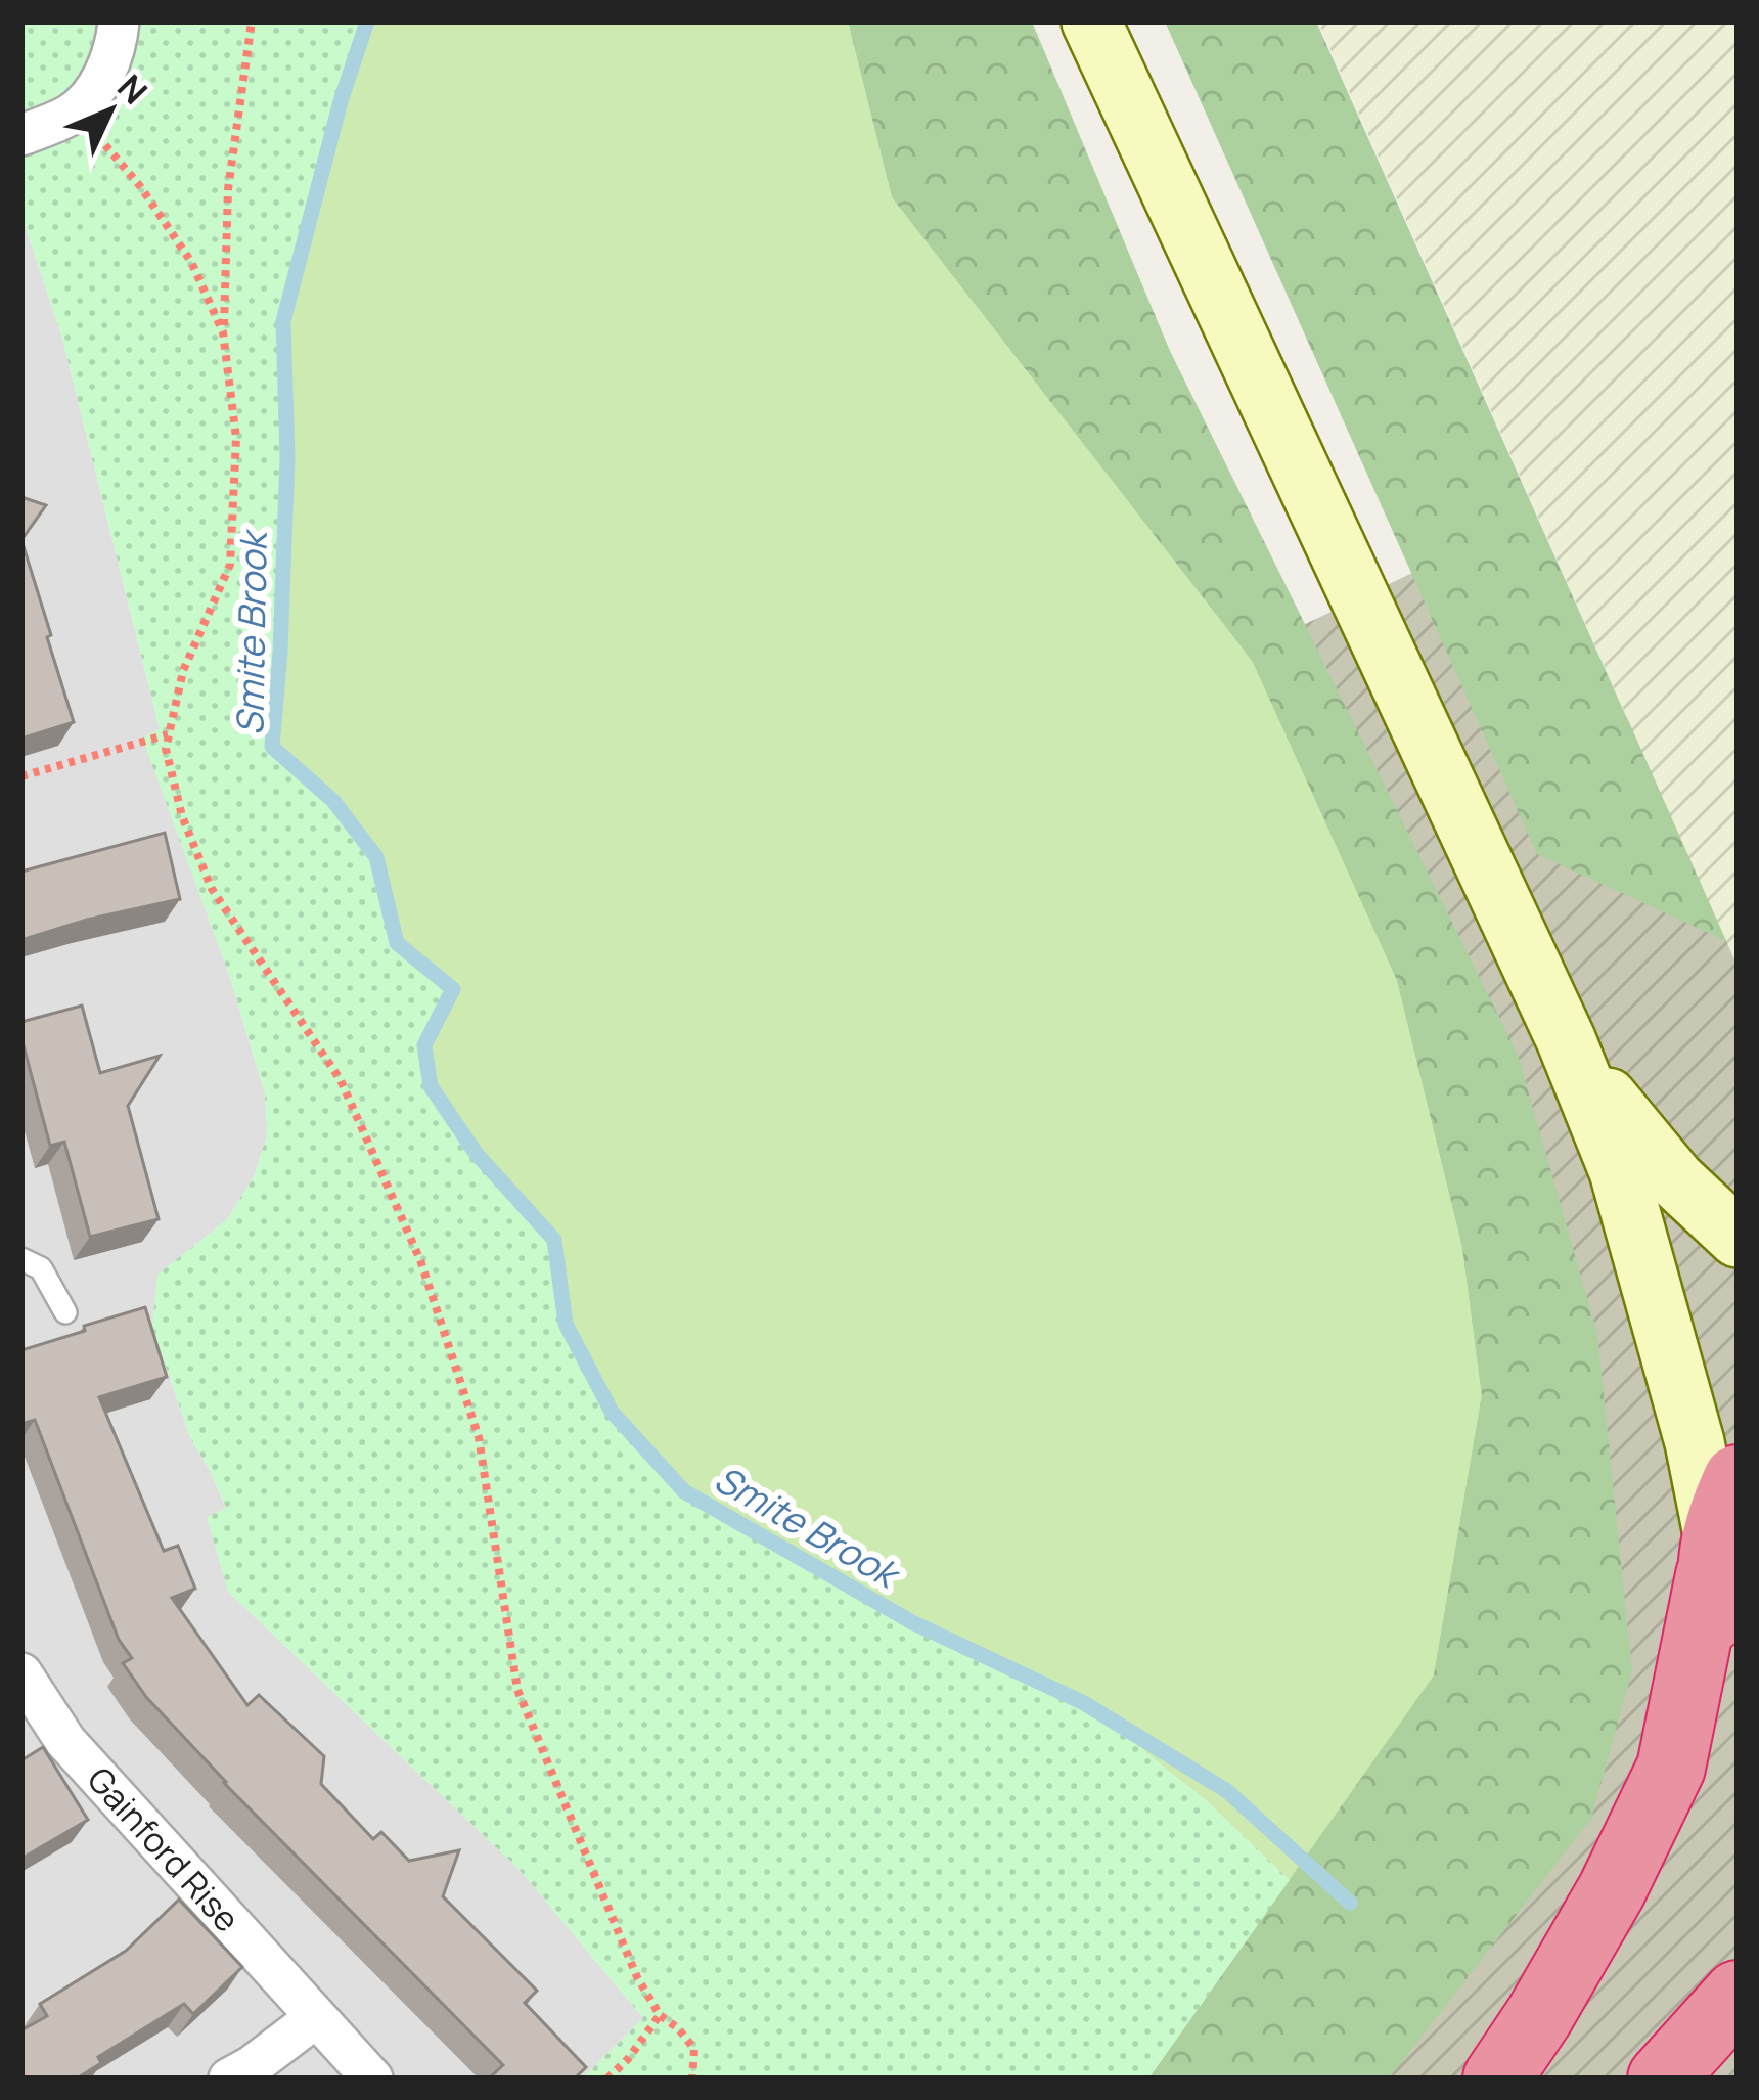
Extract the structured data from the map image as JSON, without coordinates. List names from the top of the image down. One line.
{"streets":{"street":["Gainford Rise"]},"water":["Smite Brook"],"north":"top right"}
